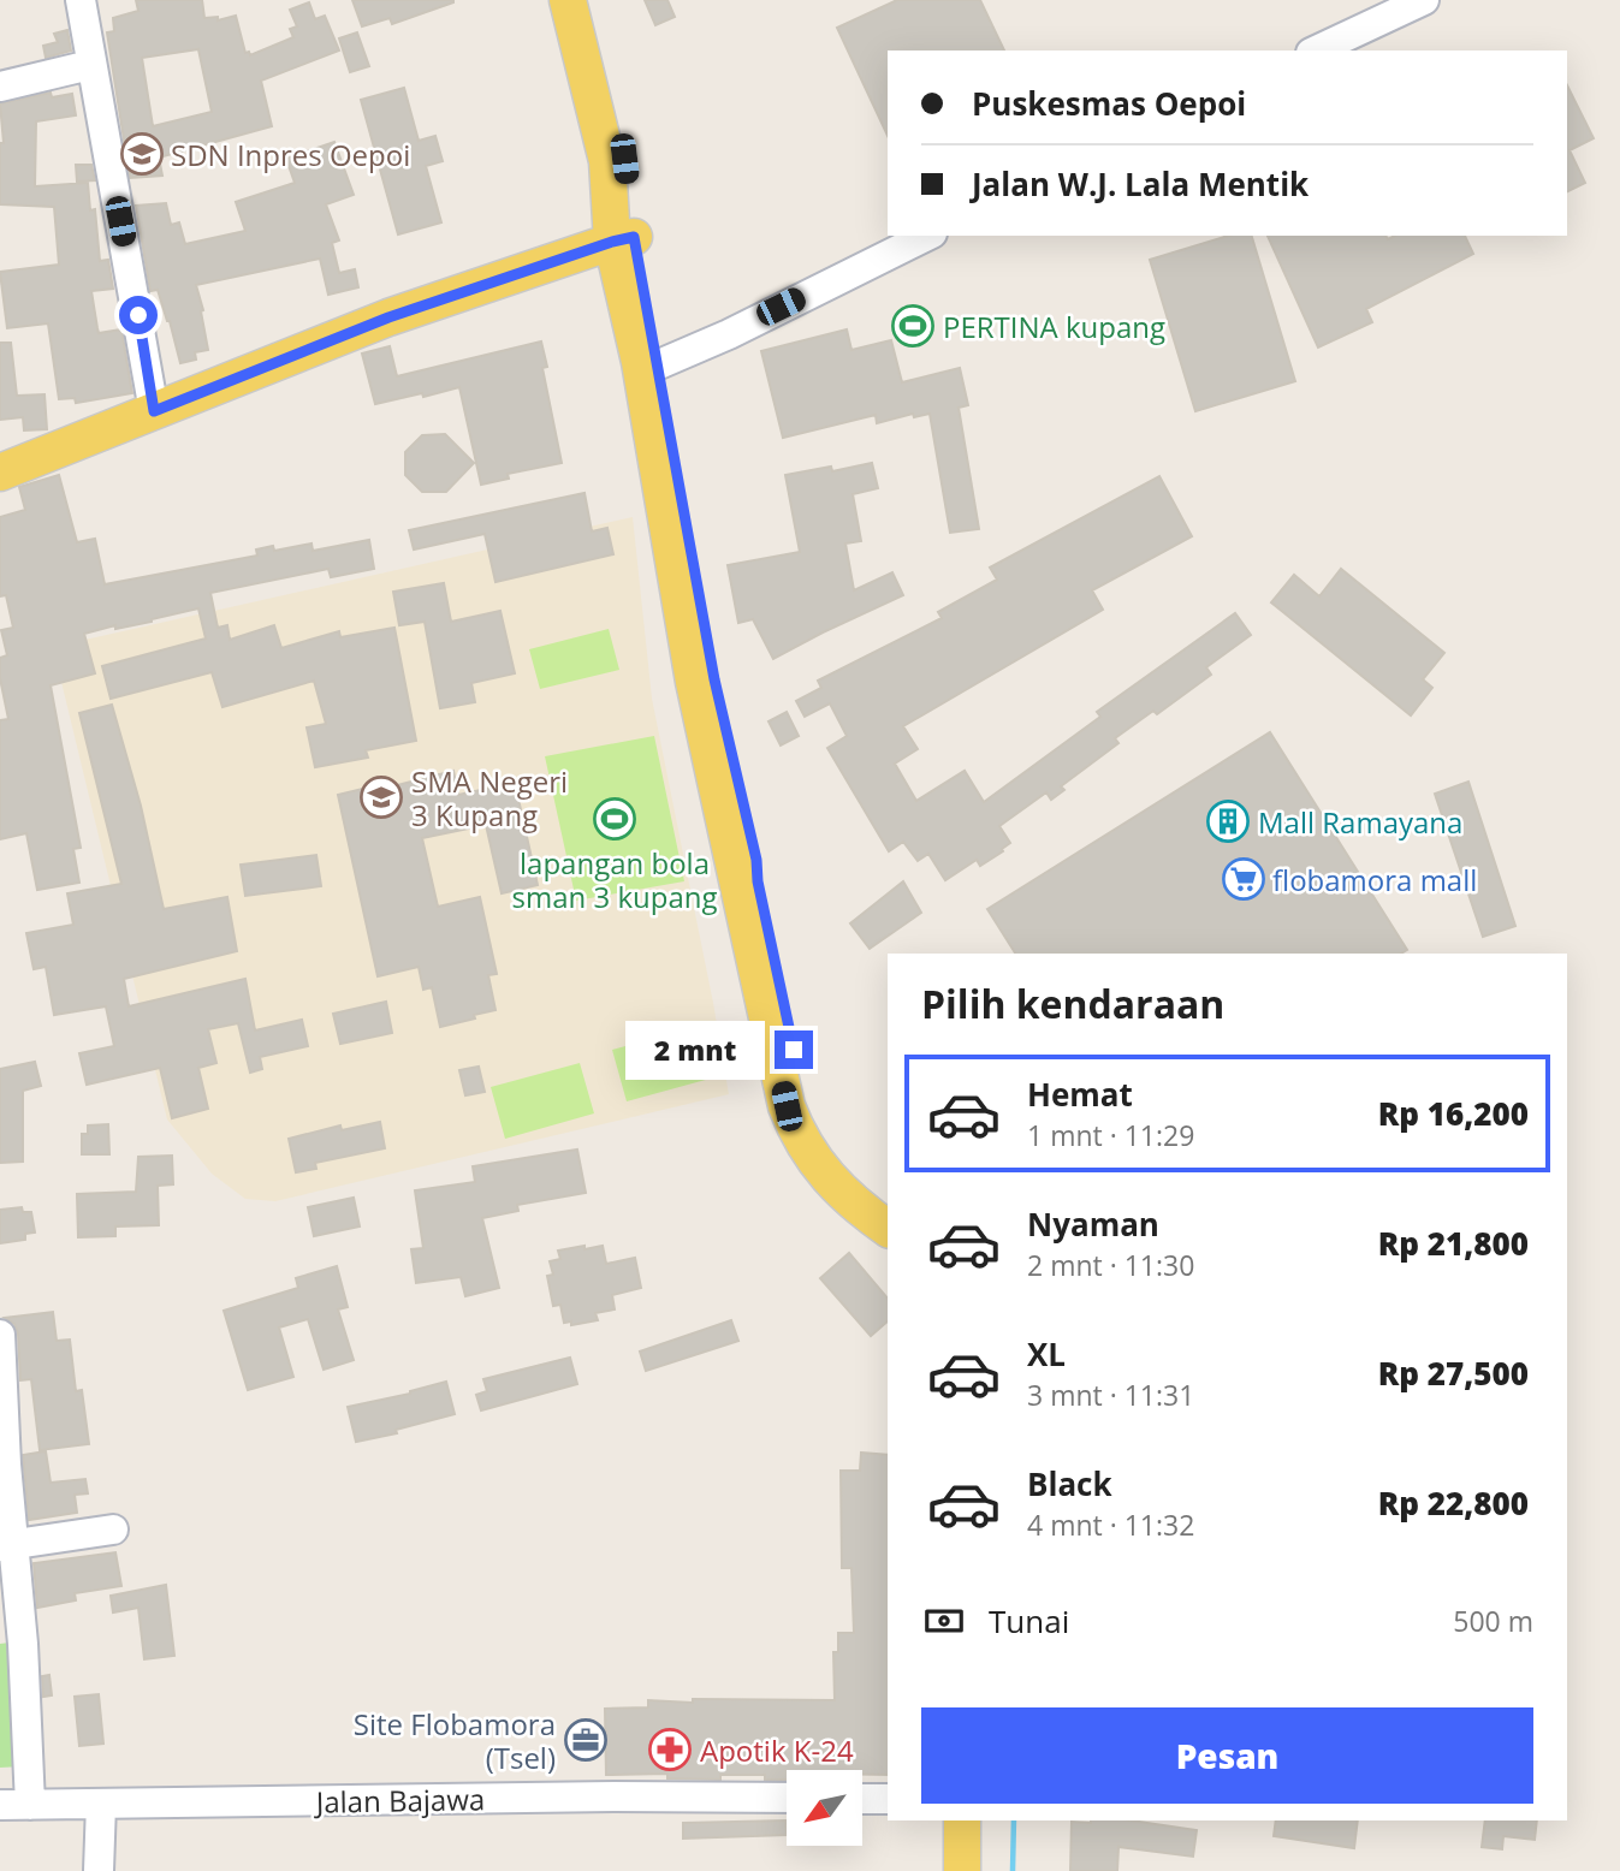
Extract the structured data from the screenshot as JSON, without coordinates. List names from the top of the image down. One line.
{"streets":{"street":["Jalan Bajawa"]},"places":{"school or university":["SDN Inpres Oepoi","SMA Negeri 3 Kupang"],"sports":["PERTINA kupang","lapangan bola sman 3 kupang"],"building":["Mall Ramayana"],"supermarket":["flobamora mall"],"office":["Site Flobamora (Tsel)"],"pharmacy":["Apotik K-24"]},"north":"bottom left","page":{"banner":["Puskesmas Oepoi","Jalan W.J. Lala Mentik"],"heading":"Pilih kendaraan","bubble":"2 mnt","list":[{"name":"Hemat","note":"1 mnt · 11:29","value":"Rp 16,200"},{"name":"Nyaman","note":"2 mnt · 11:30","value":"Rp 21,800"},{"name":"XL","note":"3 mnt · 11:31","value":"Rp 27,500"},{"name":"Black","note":"4 mnt · 11:32","value":"Rp 22,800"}],"pay":["Tunai","500 m"],"buttons":"Pesan"}}
